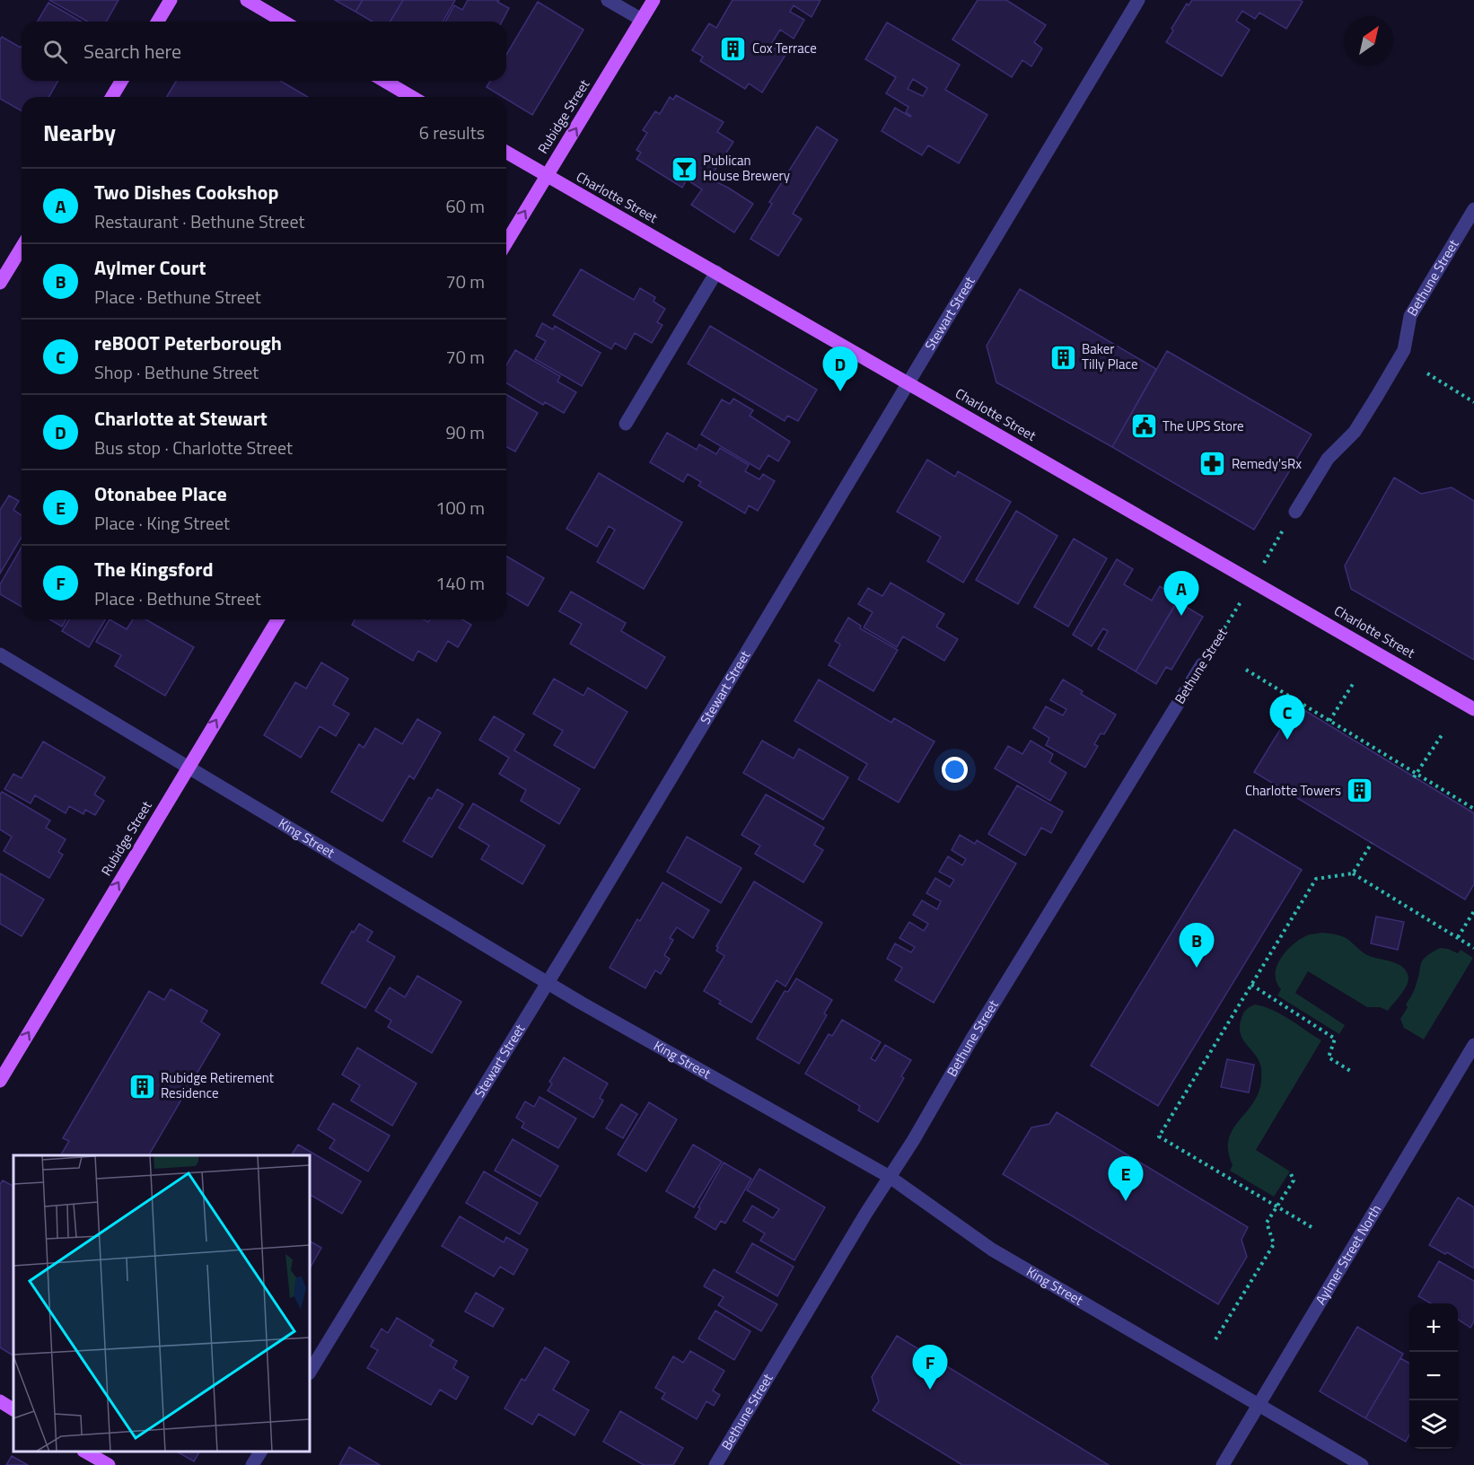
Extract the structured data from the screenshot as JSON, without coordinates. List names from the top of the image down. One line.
{"streets":{"main road":["Rubidge Street","Charlotte Street"],"street":["Bethune Street","Stewart Street","King Street","Aylmer Street North"]},"crossings":[["Rubidge Street","Charlotte Street"],["Rubidge Street","King Street"],["Charlotte Street","Stewart Street"],["Bethune Street","King Street"],["Stewart Street","King Street"],["King Street","Aylmer Street North"]],"one_way":["Rubidge Street"],"places":{"building":["Cox Terrace","Baker Tilly Place","Charlotte Towers","Rubidge Retirement Residence"],"bar":["Publican House Brewery"],"public building":["The UPS Store"],"pharmacy":["Remedy'sRx"]},"north":"top right","page":{"search":"Search here","heading":["Nearby","6 results"],"list":[{"mark":"A","name":"Two Dishes Cookshop","note":"Restaurant · Bethune Street","value":"60 m"},{"mark":"B","name":"Aylmer Court","note":"Place · Bethune Street","value":"70 m"},{"mark":"C","name":"reBOOT Peterborough","note":"Shop · Bethune Street","value":"70 m"},{"mark":"D","name":"Charlotte at Stewart","note":"Bus stop · Charlotte Street","value":"90 m"},{"mark":"E","name":"Otonabee Place","note":"Place · King Street","value":"100 m"},{"mark":"F","name":"The Kingsford","note":"Place · Bethune Street","value":"140 m"}],"pins":["D","A","C","B","E","F"],"map_buttons":["+","−"]}}
